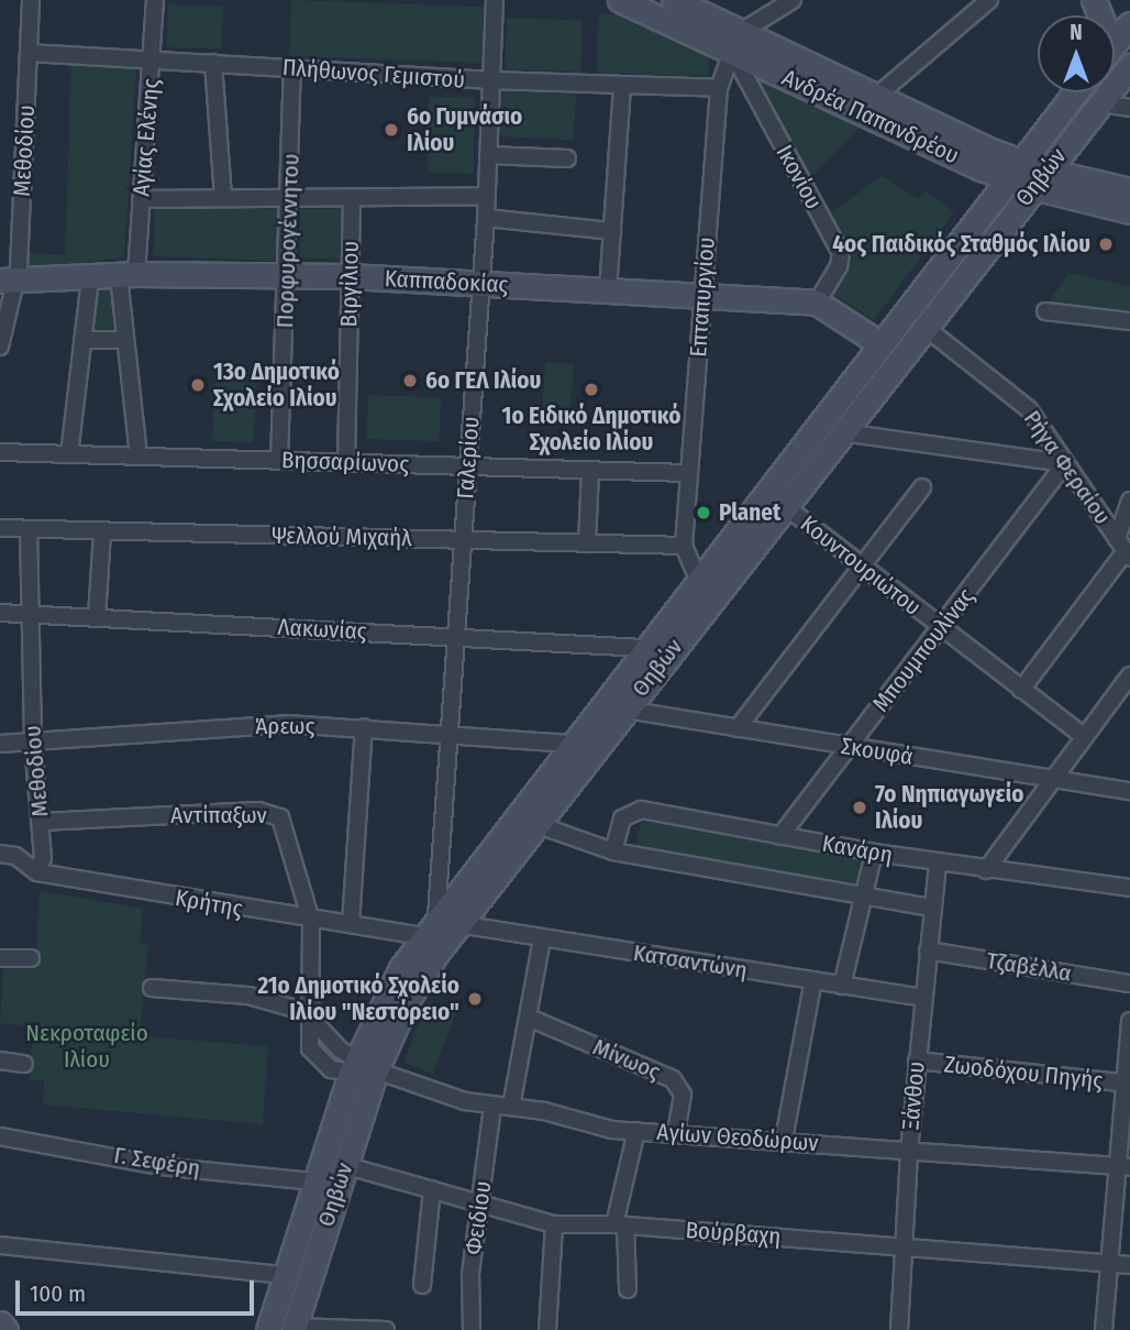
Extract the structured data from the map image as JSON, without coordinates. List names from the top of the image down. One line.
{"streets":{"main road":["Ανδρέα Παπανδρέου","Θηβών","Καππαδοκίας"],"street":["Πλήθωνος Γεμιστού","Αγίας Ελένης","Μεθοδίου","Ικονίου","Πορφυρογέννητου","Βιργίλιου","Επταπυργίου","Γαλερίου","Βησσαρίωνος","Ρήγα Φεραίου","Ψελλού Μιχαήλ","Κουντουριώτου","Λακωνίας","Μπουμπουλίνας","Άρεως","Σκουφά","Αντίπαξων","Κανάρη","Κρήτης","Κατσαντώνη","Τζαβέλλα","Μίνωος","Ζωοδόχου Πηγής","Ξάνθου","Αγίων Θεοδώρων","Γ. Σεφέρη","Φειδίου","Βούρβαχη"]},"crossings":[["Πλήθωνος Γεμιστού","Αγίας Ελένης"],["Πλήθωνος Γεμιστού","Μεθοδίου"],["Πλήθωνος Γεμιστού","Πορφυρογέννητου"],["Πλήθωνος Γεμιστού","Επταπυργίου"],["Πλήθωνος Γεμιστού","Γαλερίου"],["Ανδρέα Παπανδρέου","Ικονίου"],["Ανδρέα Παπανδρέου","Θηβών"],["Ανδρέα Παπανδρέου","Επταπυργίου"],["Αγίας Ελένης","Καππαδοκίας"],["Αγίας Ελένης","Βησσαρίωνος"],["Μεθοδίου","Καππαδοκίας"],["Μεθοδίου","Ψελλού Μιχαήλ"],["Μεθοδίου","Λακωνίας"],["Μεθοδίου","Άρεως"],["Μεθοδίου","Αντίπαξων"],["Μεθοδίου","Κρήτης"],["Ικονίου","Καππαδοκίας"],["Ικονίου","Επταπυργίου"],["Θηβών","Καππαδοκίας"],["Θηβών","Γαλερίου"],["Θηβών","Ρήγα Φεραίου"],["Θηβών","Κουντουριώτου"],["Θηβών","Λακωνίας"],["Θηβών","Άρεως"],["Θηβών","Σκουφά"],["Θηβών","Αντίπαξων"],["Θηβών","Κρήτης"],["Θηβών","Κατσαντώνη"],["Θηβών","Αγίων Θεοδώρων"],["Θηβών","Γ. Σεφέρη"],["Θηβών","Βούρβαχη"],["Πορφυρογέννητου","Καππαδοκίας"],["Πορφυρογέννητου","Βησσαρίωνος"],["Καππαδοκίας","Βιργίλιου"],["Καππαδοκίας","Επταπυργίου"],["Καππαδοκίας","Γαλερίου"],["Βιργίλιου","Βησσαρίωνος"],["Επταπυργίου","Βησσαρίωνος"],["Επταπυργίου","Ψελλού Μιχαήλ"],["Γαλερίου","Βησσαρίωνος"],["Γαλερίου","Ψελλού Μιχαήλ"],["Γαλερίου","Λακωνίας"],["Γαλερίου","Άρεως"],["Γαλερίου","Κατσαντώνη"],["Ρήγα Φεραίου","Μπουμπουλίνας"],["Κουντουριώτου","Μπουμπουλίνας"],["Μπουμπουλίνας","Σκουφά"],["Μπουμπουλίνας","Κανάρη"],["Αντίπαξων","Κρήτης"],["Αντίπαξων","Αγίων Θεοδώρων"],["Κανάρη","Ξάνθου"],["Κατσαντώνη","Ξάνθου"],["Τζαβέλλα","Ξάνθου"],["Μίνωος","Αγίων Θεοδώρων"],["Ζωοδόχου Πηγής","Ξάνθου"],["Ξάνθου","Αγίων Θεοδώρων"],["Ξάνθου","Βούρβαχη"],["Αγίων Θεοδώρων","Φειδίου"],["Φειδίου","Βούρβαχη"]],"parks":["Νεκροταφείο Ιλίου"],"places":["6ο Γυμνάσιο Ιλίου","4ος Παιδικός Σταθμός Ιλίου","6ο ΓΕΛ Ιλίου","13ο Δημοτικό Σχολείο Ιλίου","1ο Ειδικό Δημοτικό Σχολείο Ιλίου","Planet","7ο Νηπιαγωγείο Ιλίου","21ο Δημοτικό Σχολείο Ιλίου \"Νεστόρειο\""],"scale_bar":"100 m","north":"top"}
